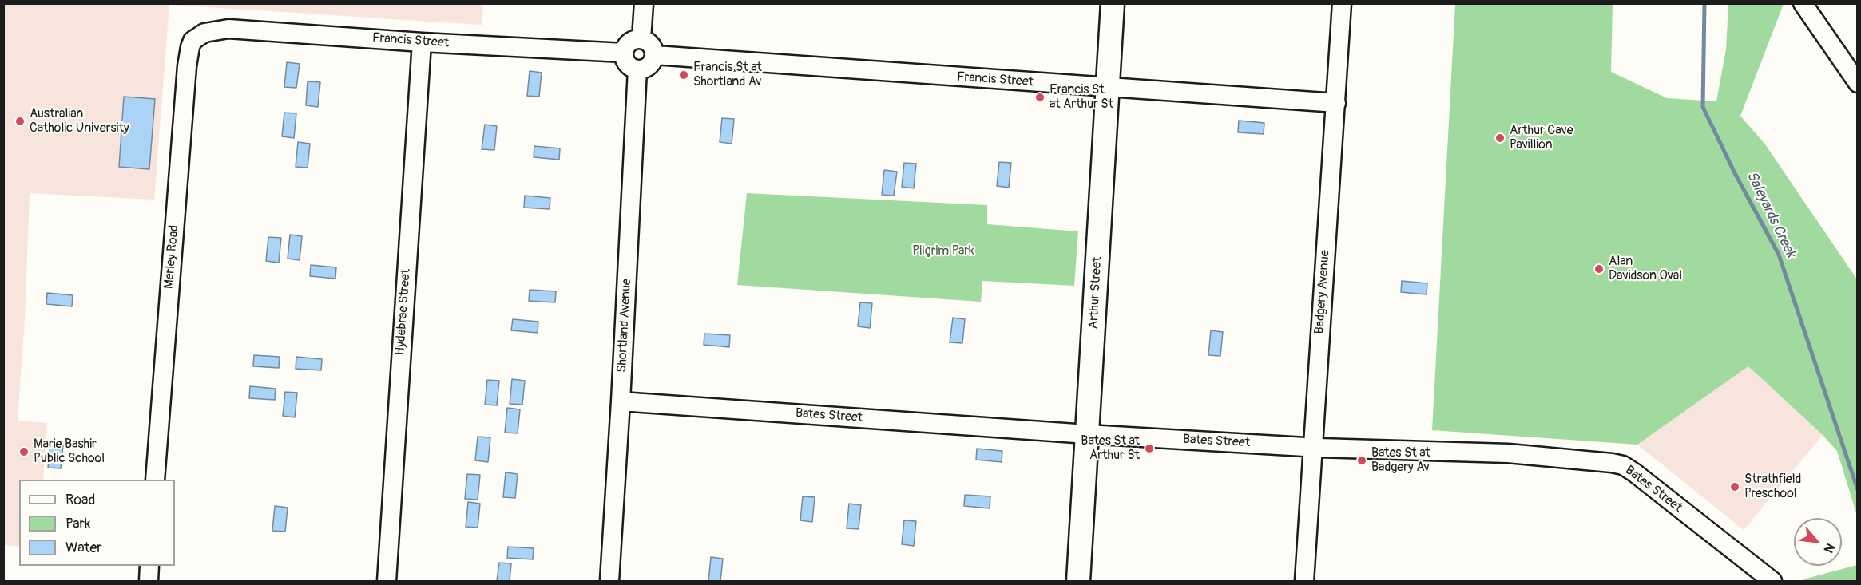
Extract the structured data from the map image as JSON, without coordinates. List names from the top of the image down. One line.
{"streets":{"main road":["Arthur Street"],"street":["Francis Street","Merley Road","Badgery Avenue","Hydebrae Street","Shortland Avenue","Bates Street"]},"crossings":[["Francis Street","Merley Road"],["Francis Street","Badgery Avenue"],["Francis Street","Arthur Street"],["Francis Street","Hydebrae Street"],["Francis Street","Shortland Avenue"],["Badgery Avenue","Bates Street"],["Arthur Street","Bates Street"],["Shortland Avenue","Bates Street"]],"water":["Saleyards Creek"],"parks":["Pilgrim Park"],"places":["Francis St at Shortland Av","Francis St at Arthur St","Australian Catholic University","Arthur Cave Pavillion","Alan Davidson Oval","Bates St at Arthur St","Marie Bashir Public School","Bates St at Badgery Av","Strathfield Preschool"],"legend":["Road","Park","Water"],"north":"bottom right"}
